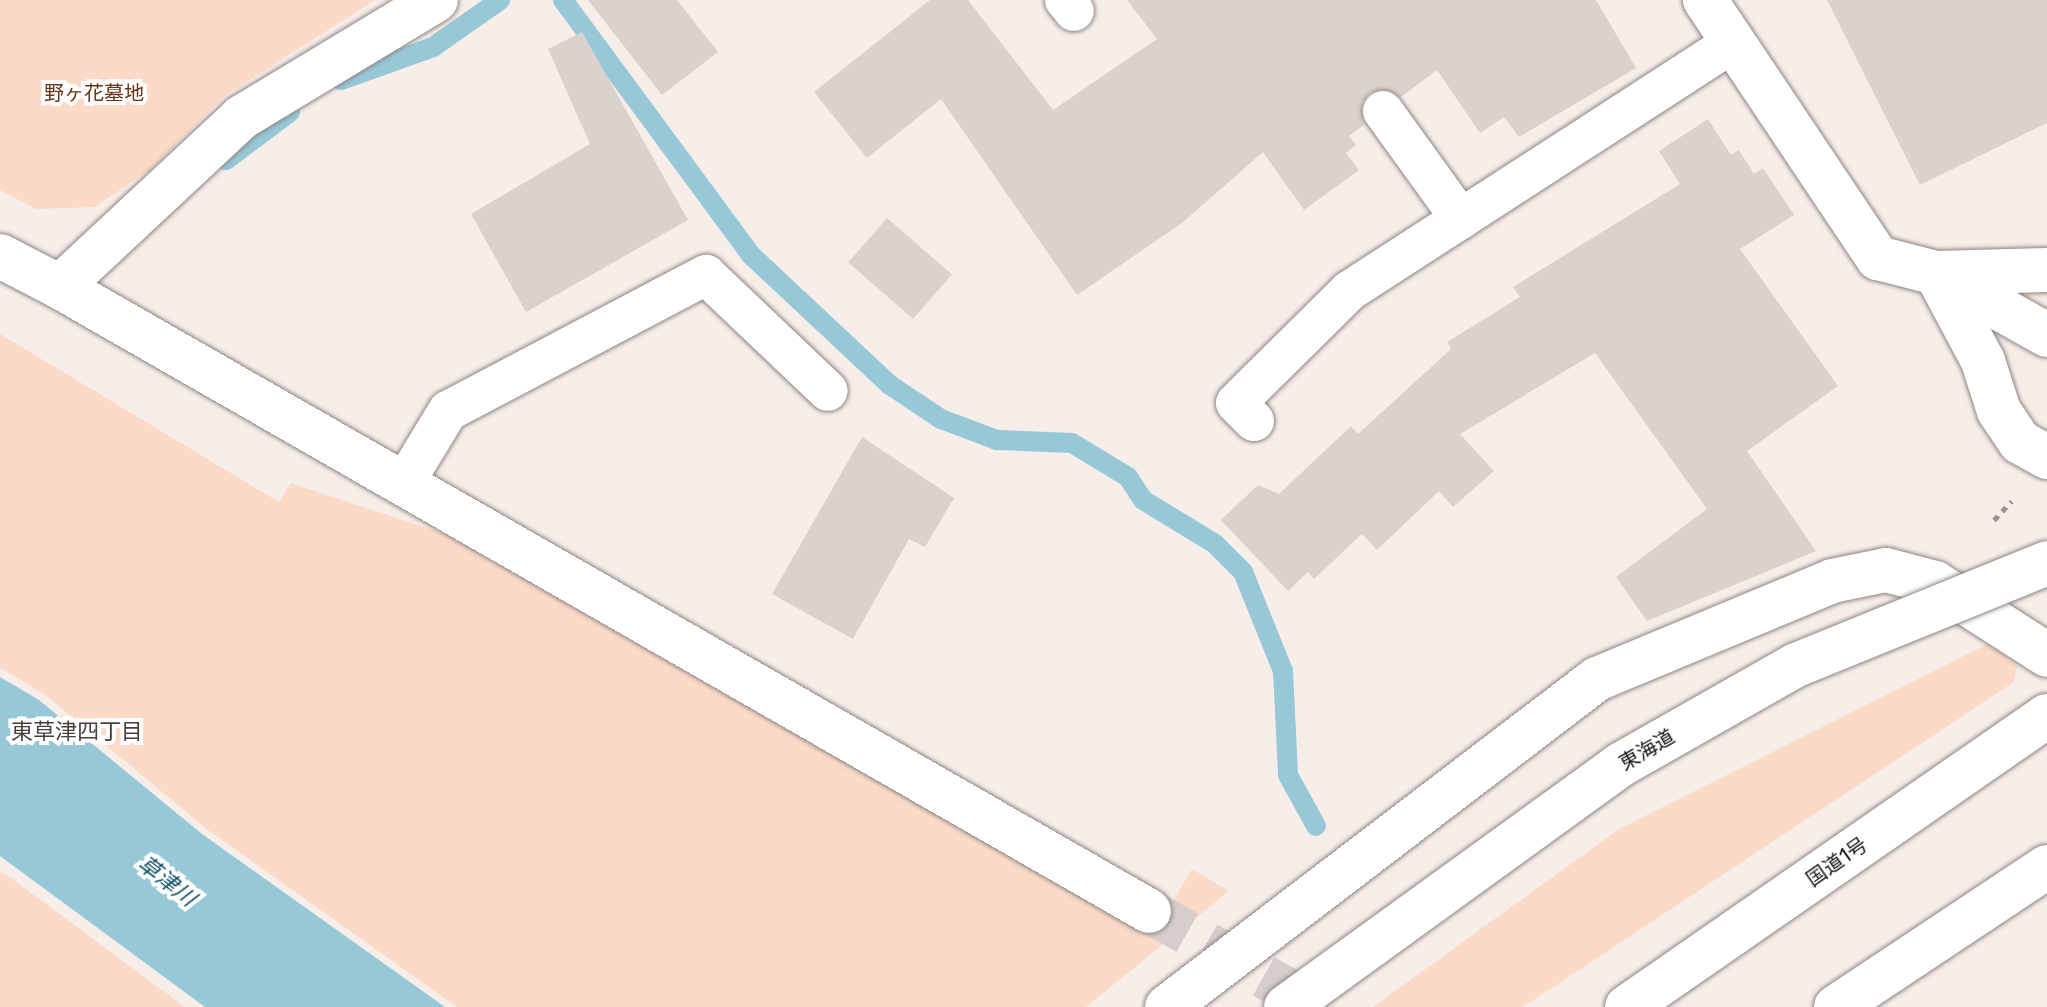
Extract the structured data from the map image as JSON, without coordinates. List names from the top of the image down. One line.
{"streets":{"main road":["東海道","国道1号"]},"districts":["東草津四丁目"],"water":["草津川"],"parks":["野ヶ花墓地"]}
